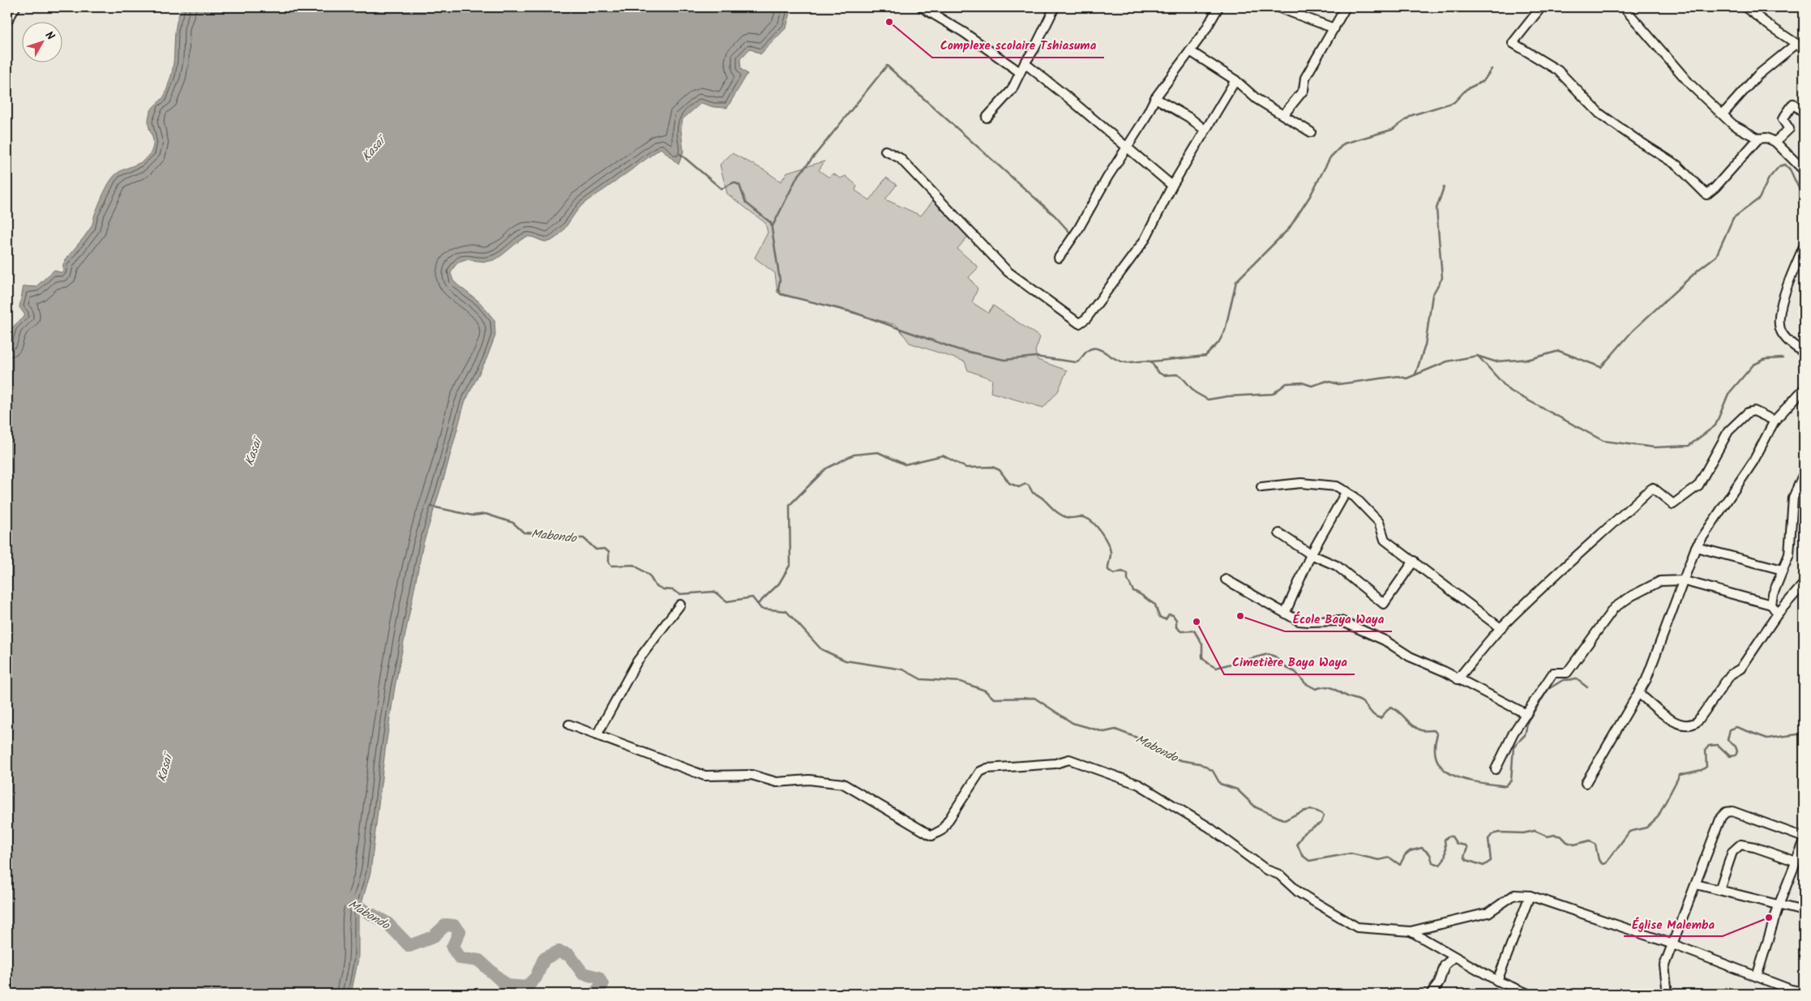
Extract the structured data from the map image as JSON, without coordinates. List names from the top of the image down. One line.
{"water":["Kasaï","Mabondo"],"places":["Complexe scolaire Tshiasuma","École Baya Waya","Cimetière Baya Waya","Église Malemba"],"north":"top right"}
